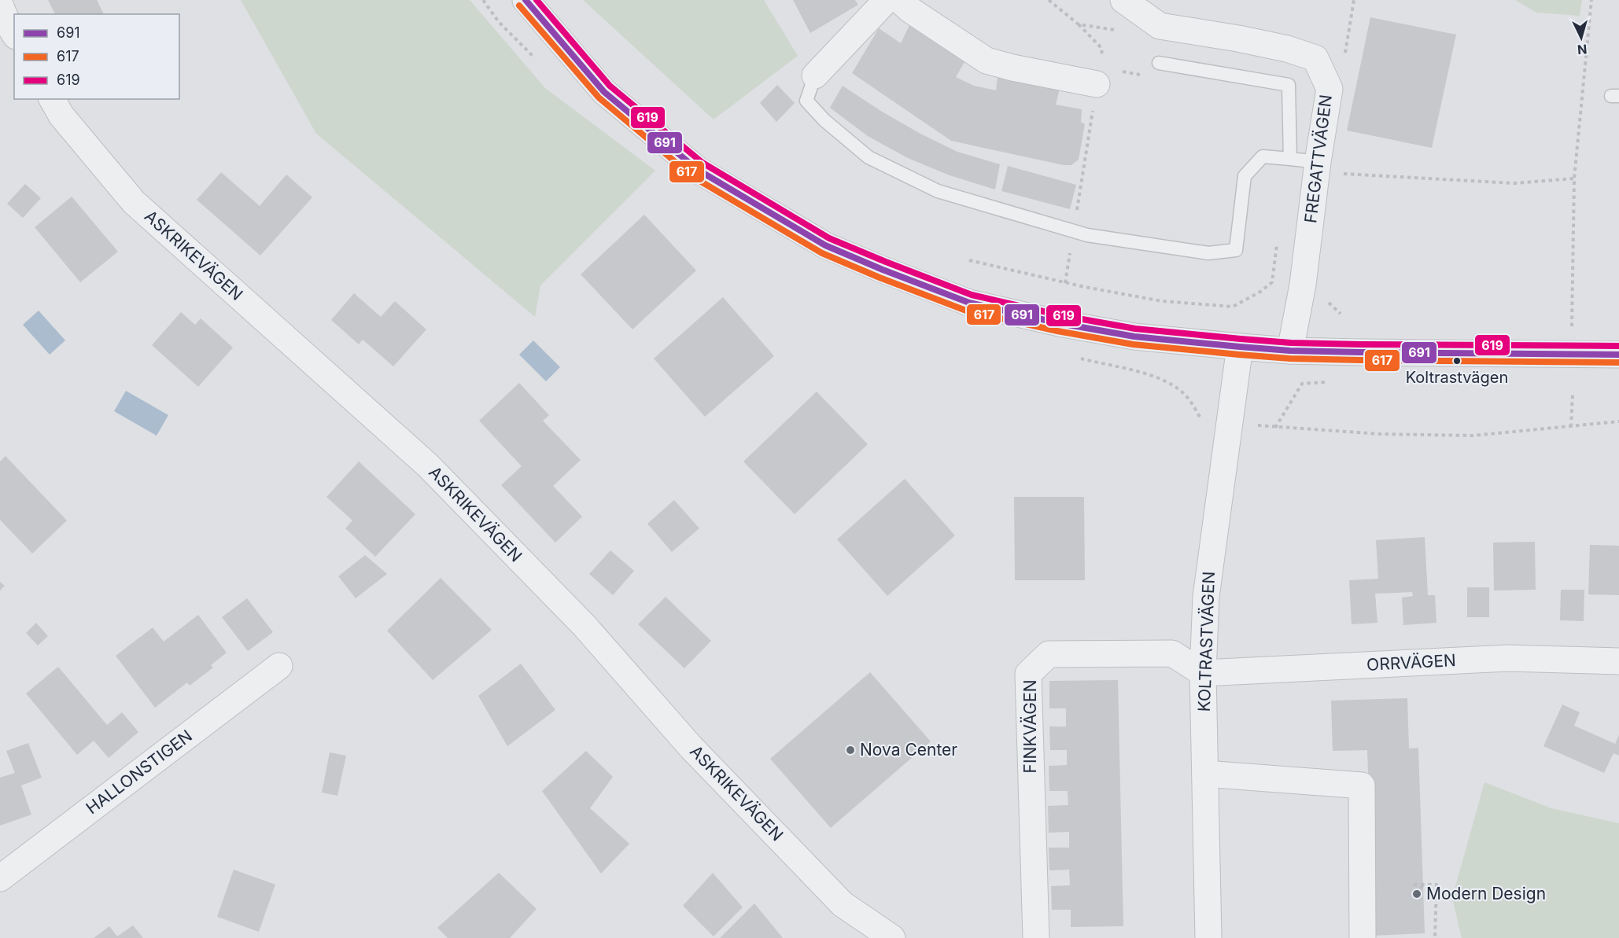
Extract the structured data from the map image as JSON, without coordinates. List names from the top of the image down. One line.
{"streets":{"street":["FREGATTVÄGEN","ASKRIKEVÄGEN","KOLTRASTVÄGEN","ORRVÄGEN","FINKVÄGEN","HALLONSTIGEN"]},"crossings":[["KOLTRASTVÄGEN","ORRVÄGEN"],["KOLTRASTVÄGEN","FINKVÄGEN"],["ORRVÄGEN","FINKVÄGEN"]],"places":["Koltrastvägen","Nova Center","Modern Design"],"lines":["transit line 691","transit line 619","transit line 617"],"legend":["691","617","619"],"north":"bottom"}
